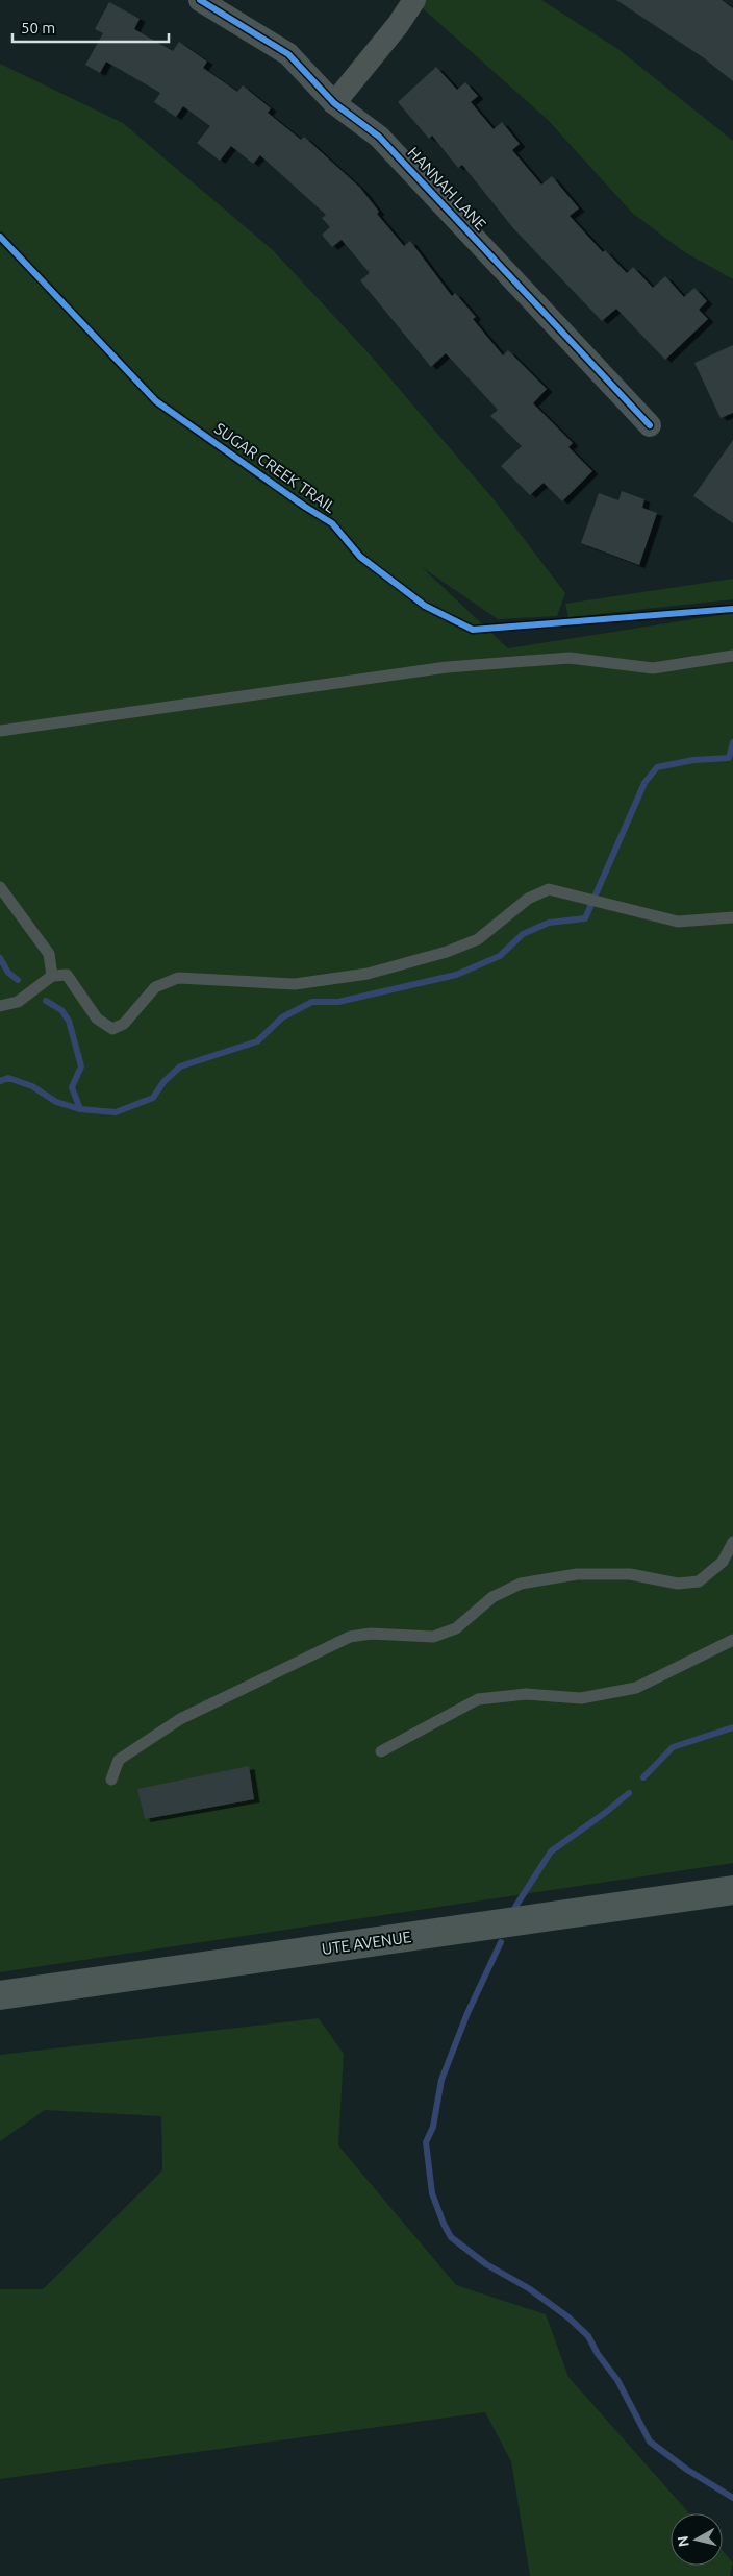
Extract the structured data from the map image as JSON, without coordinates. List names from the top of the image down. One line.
{"streets":{"main road":["UTE AVENUE"],"street":["HANNAH LANE"],"cycle path":["SUGAR CREEK TRAIL"]},"scale_bar":"50 m","north":"left"}
